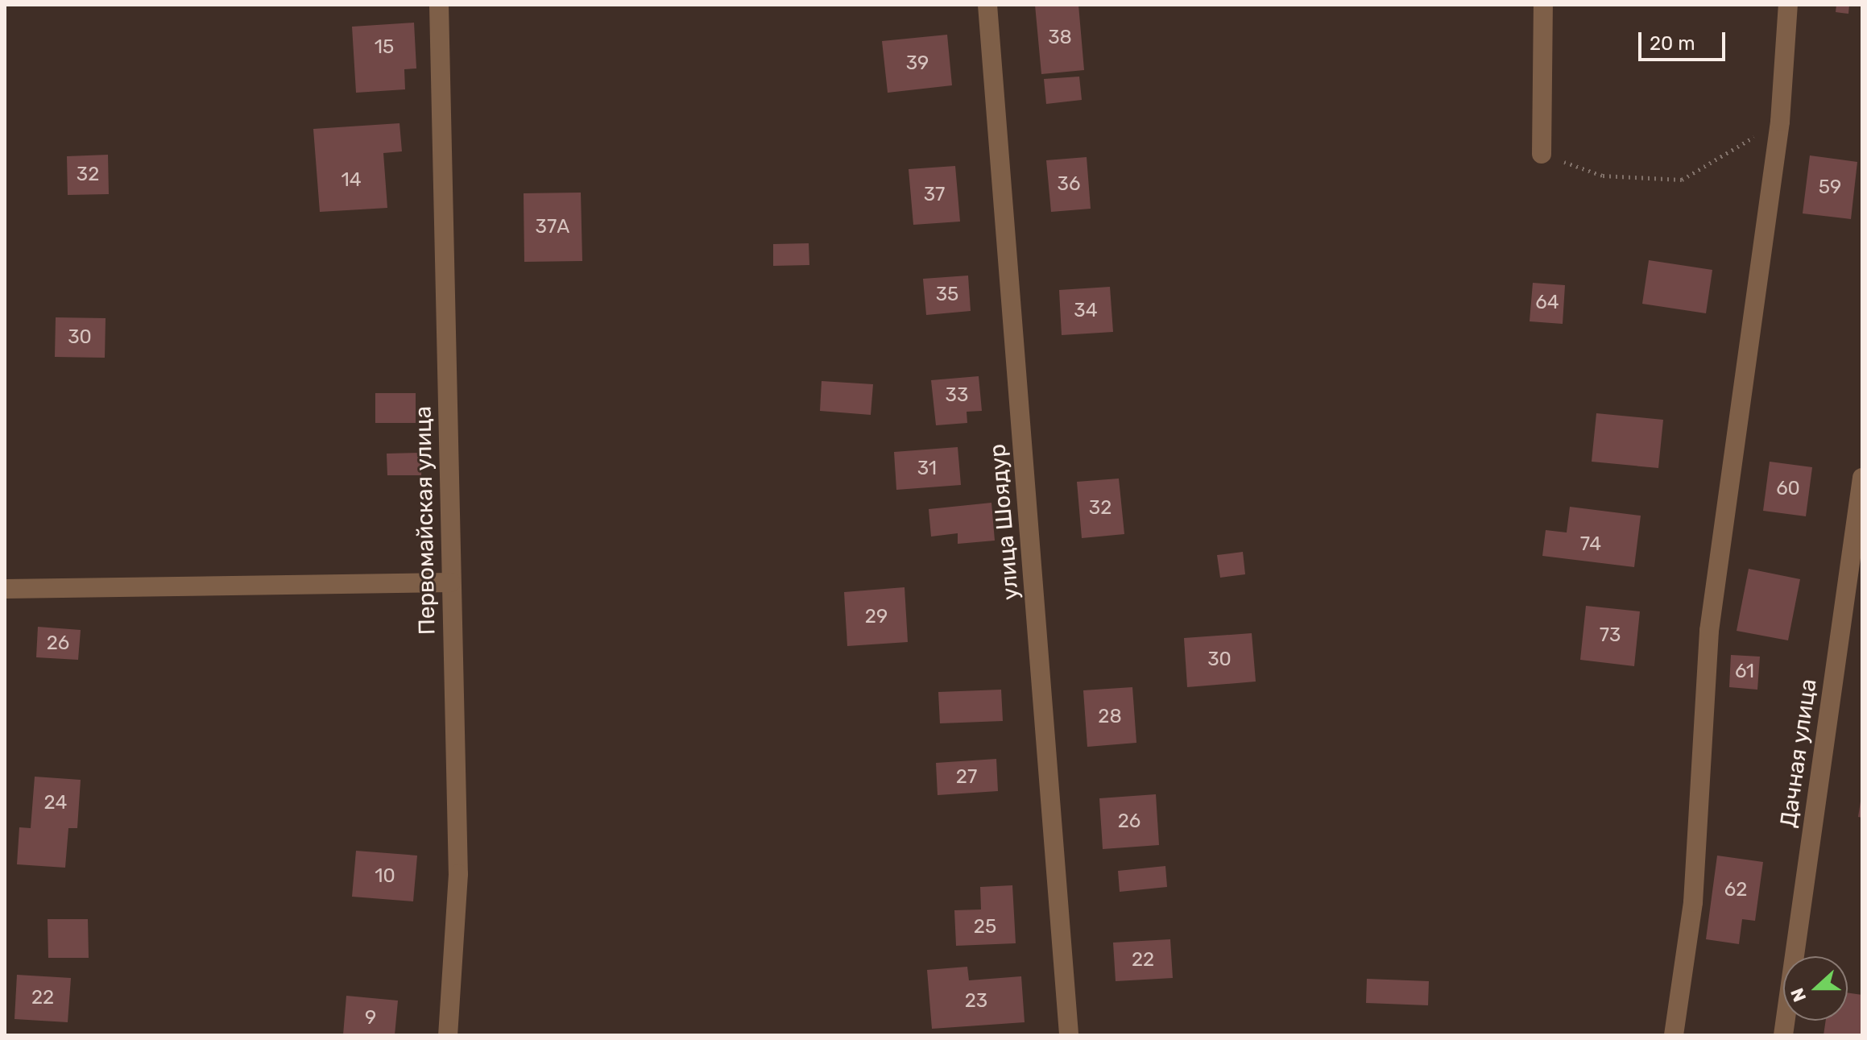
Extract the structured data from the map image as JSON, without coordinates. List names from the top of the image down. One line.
{"streets":{"street":["Первомайская улица","улица Шоядур","Дачная улица"]},"house_numbers":["38","15","39","32","14","36","59","37","37А","35","64","34","30","33","31","60","32","74","29","73","26","30","61","28","27","24","26","10","62","25","22","22","23","9"],"scale_bar":"20 m","north":"left"}
